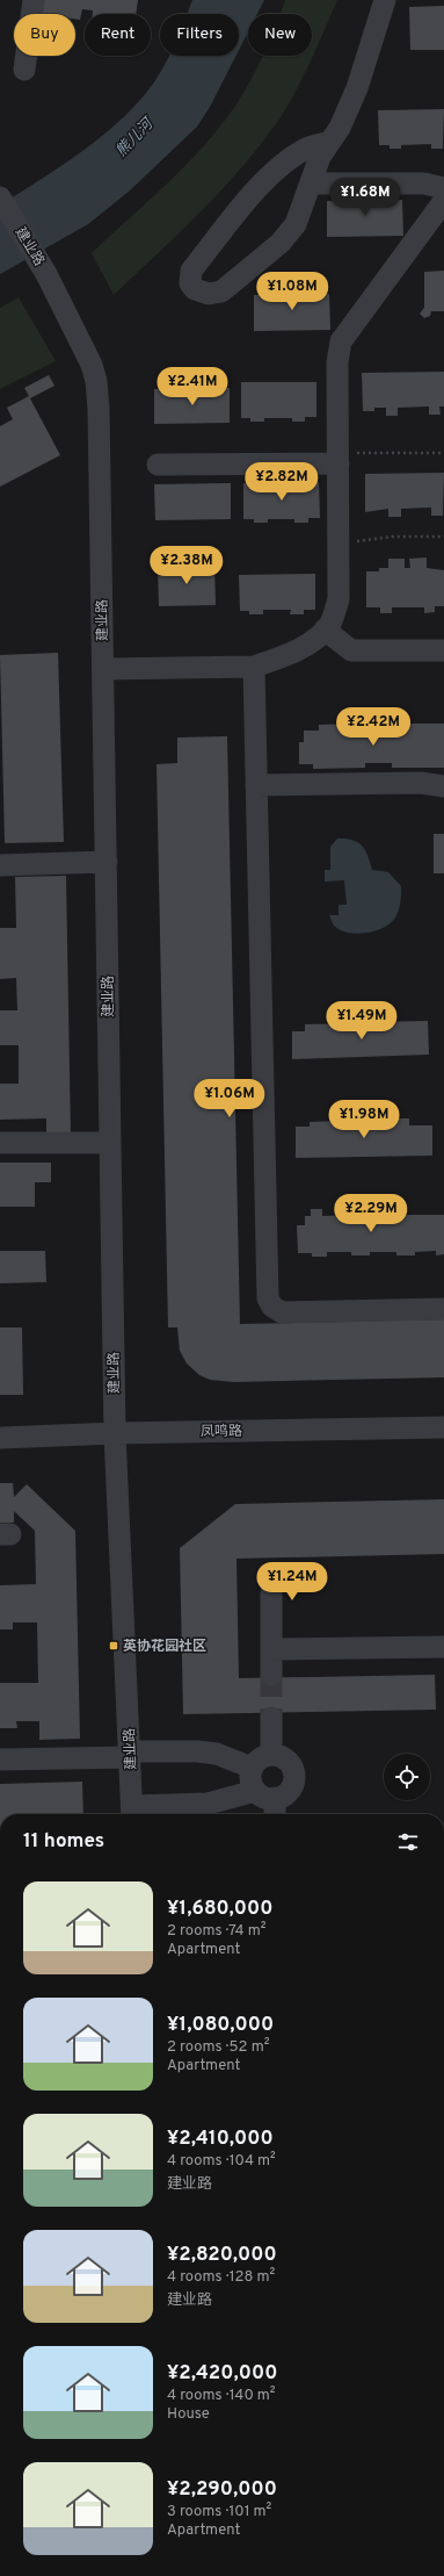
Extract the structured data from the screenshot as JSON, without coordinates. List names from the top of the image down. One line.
{"streets":{"street":["建业路","凤鸣路"]},"crossings":[["建业路","凤鸣路"]],"water":["熊儿河"],"places":{"transit":["英协花园社区"]},"page":{"chip":["Buy","Rent","Filters","New"],"price":["¥1.68M","¥1.08M","¥2.41M","¥2.82M","¥2.38M","¥2.42M","¥1.49M","¥1.06M","¥1.98M","¥2.29M","¥1.24M"],"heading":"11 homes","list":[{"name":"¥1,680,000","note":"2 rooms · 74 m² · Apartment"},{"name":"¥1,080,000","note":"2 rooms · 52 m² · Apartment"},{"name":"¥2,410,000","note":"4 rooms · 104 m² · 建业路"},{"name":"¥2,820,000","note":"4 rooms · 128 m² · 建业路"},{"name":"¥2,420,000","note":"4 rooms · 140 m² · House"},{"name":"¥2,290,000","note":"3 rooms · 101 m² · Apartment"}]}}
